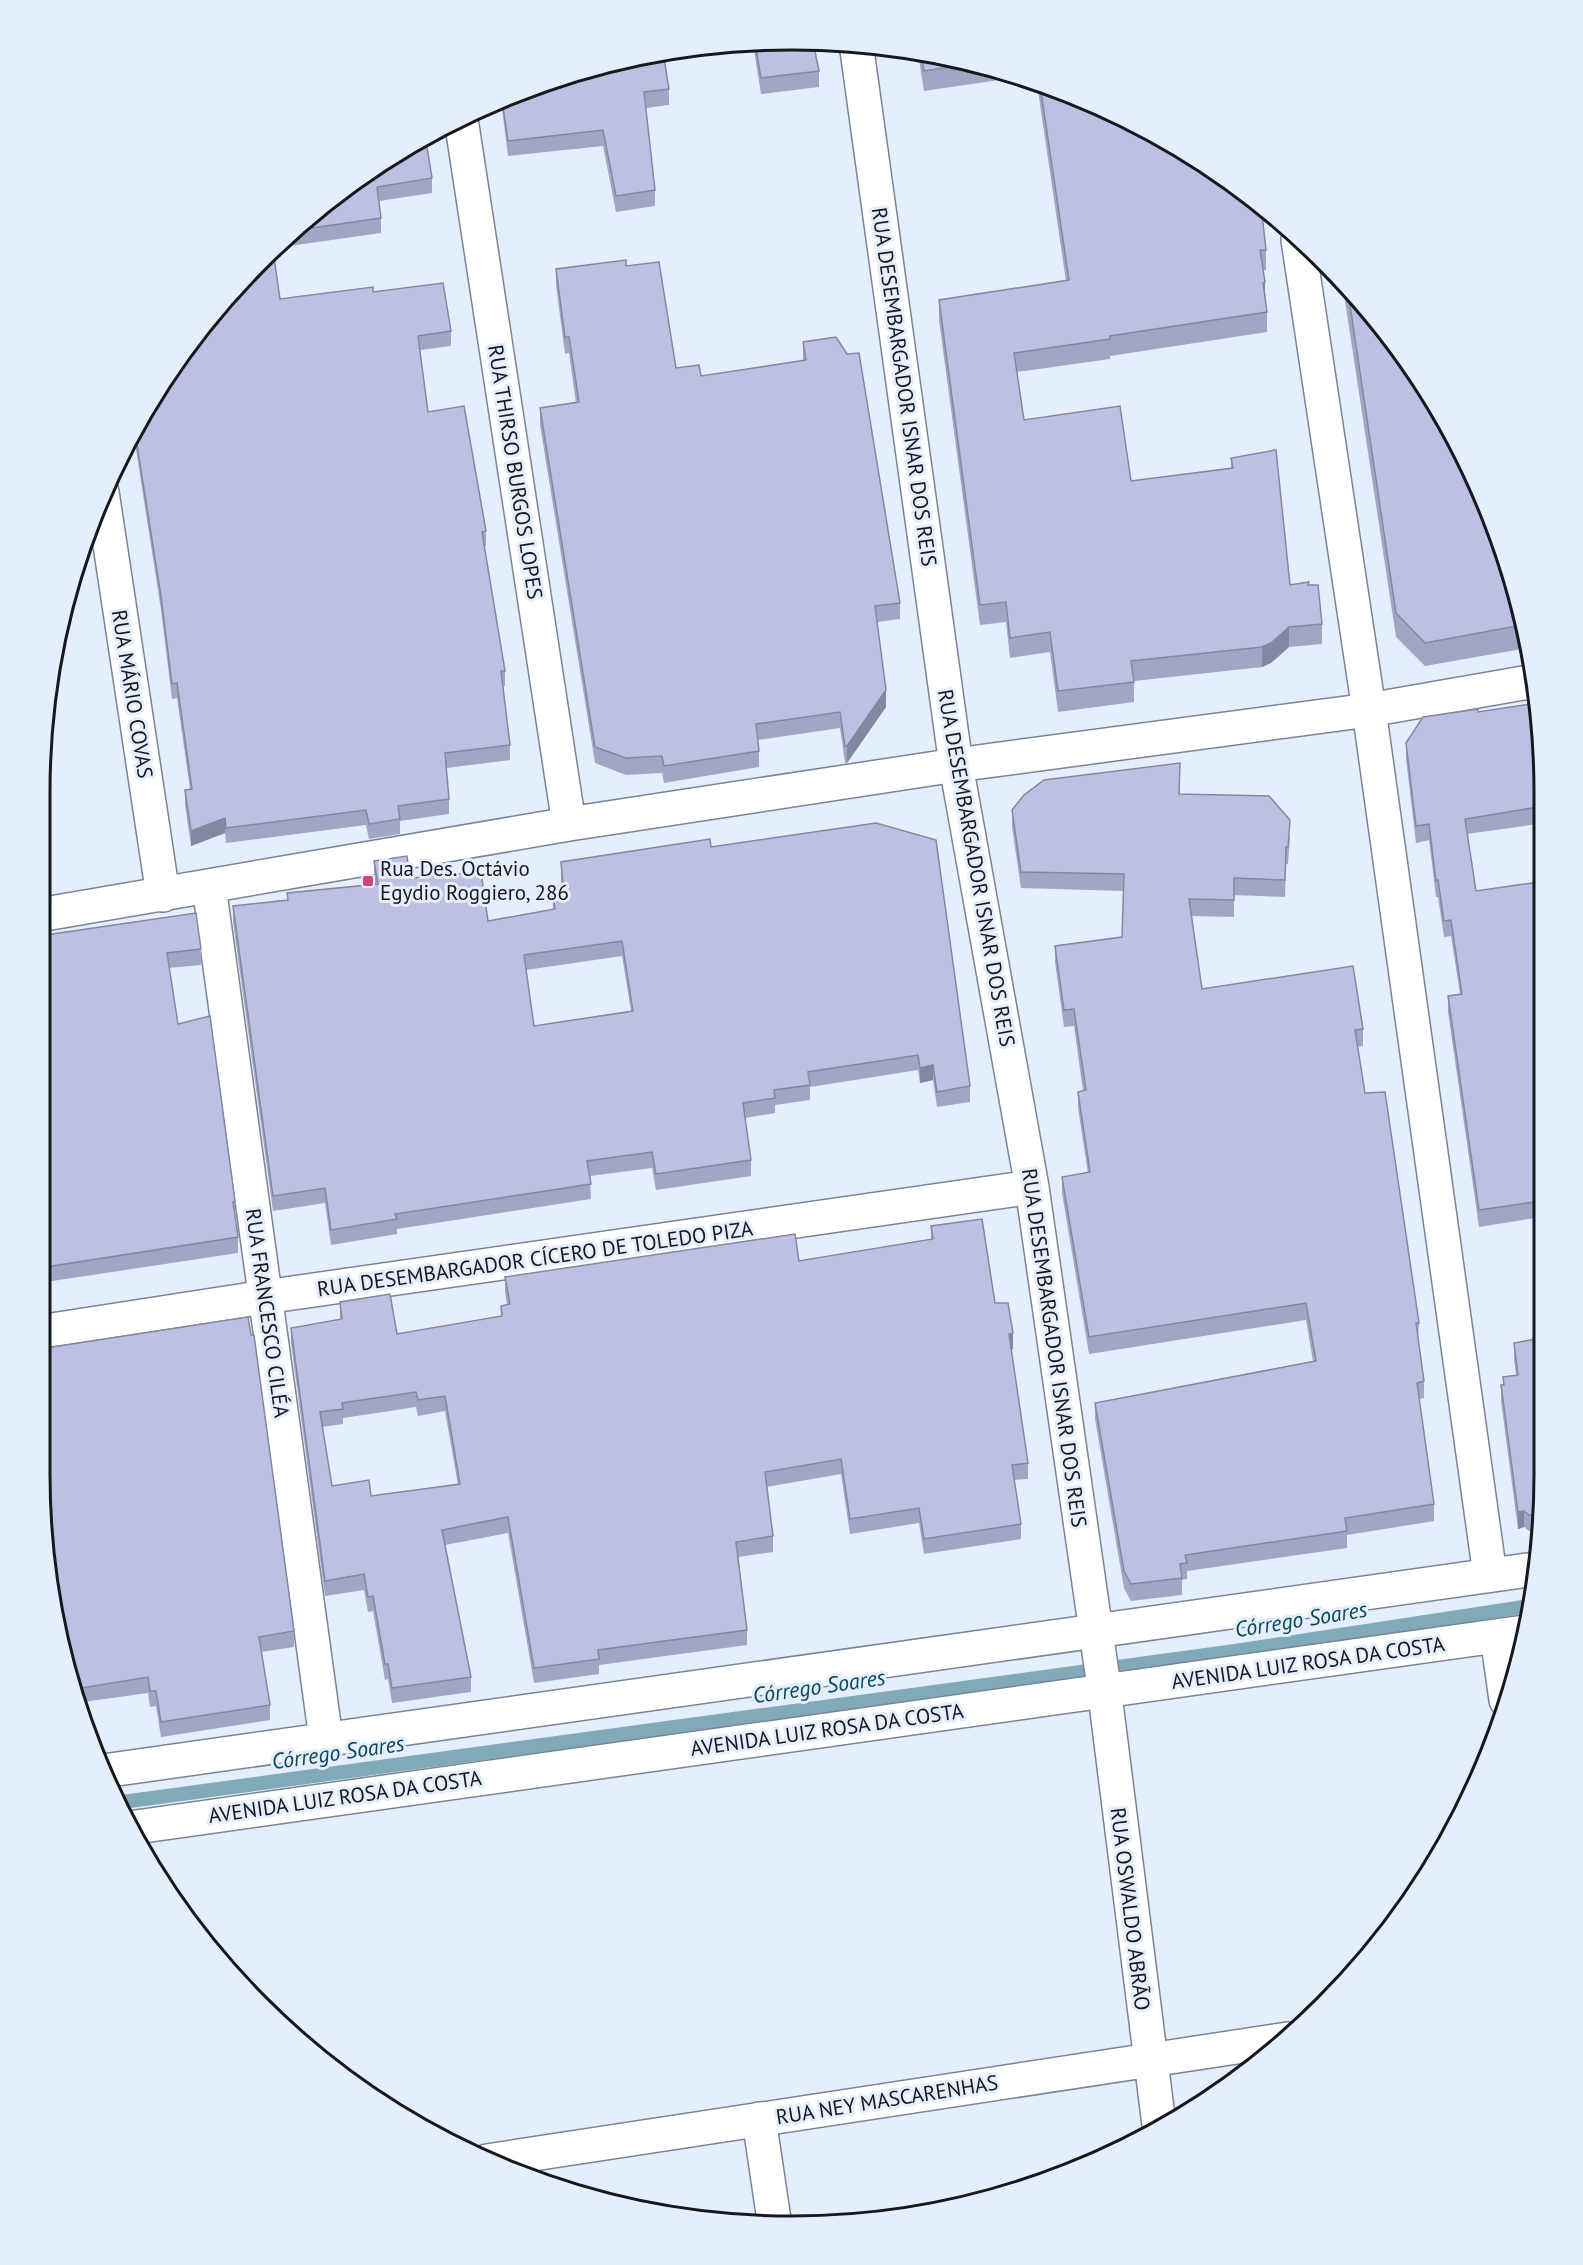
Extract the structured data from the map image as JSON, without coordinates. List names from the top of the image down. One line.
{"streets":{"street":["RUA DESEMBARGADOR ISNAR DOS REIS","RUA THIRSO BURGOS LOPES","RUA MÁRIO COVAS","RUA DESEMBARGADOR CÍCERO DE TOLEDO PIZA","RUA FRANCESCO CILÉA","AVENIDA LUIZ ROSA DA COSTA","RUA OSWALDO ABRÃO","RUA NEY MASCARENHAS"]},"crossings":[["RUA DESEMBARGADOR ISNAR DOS REIS","RUA DESEMBARGADOR CÍCERO DE TOLEDO PIZA"],["RUA DESEMBARGADOR ISNAR DOS REIS","AVENIDA LUIZ ROSA DA COSTA"],["RUA DESEMBARGADOR ISNAR DOS REIS","RUA OSWALDO ABRÃO"],["RUA DESEMBARGADOR CÍCERO DE TOLEDO PIZA","RUA FRANCESCO CILÉA"],["AVENIDA LUIZ ROSA DA COSTA","RUA OSWALDO ABRÃO"],["RUA OSWALDO ABRÃO","RUA NEY MASCARENHAS"]],"water":["Córrego Soares"],"places":{"transit":["Rua Des. Octávio Egydio Roggiero, 286"]}}
